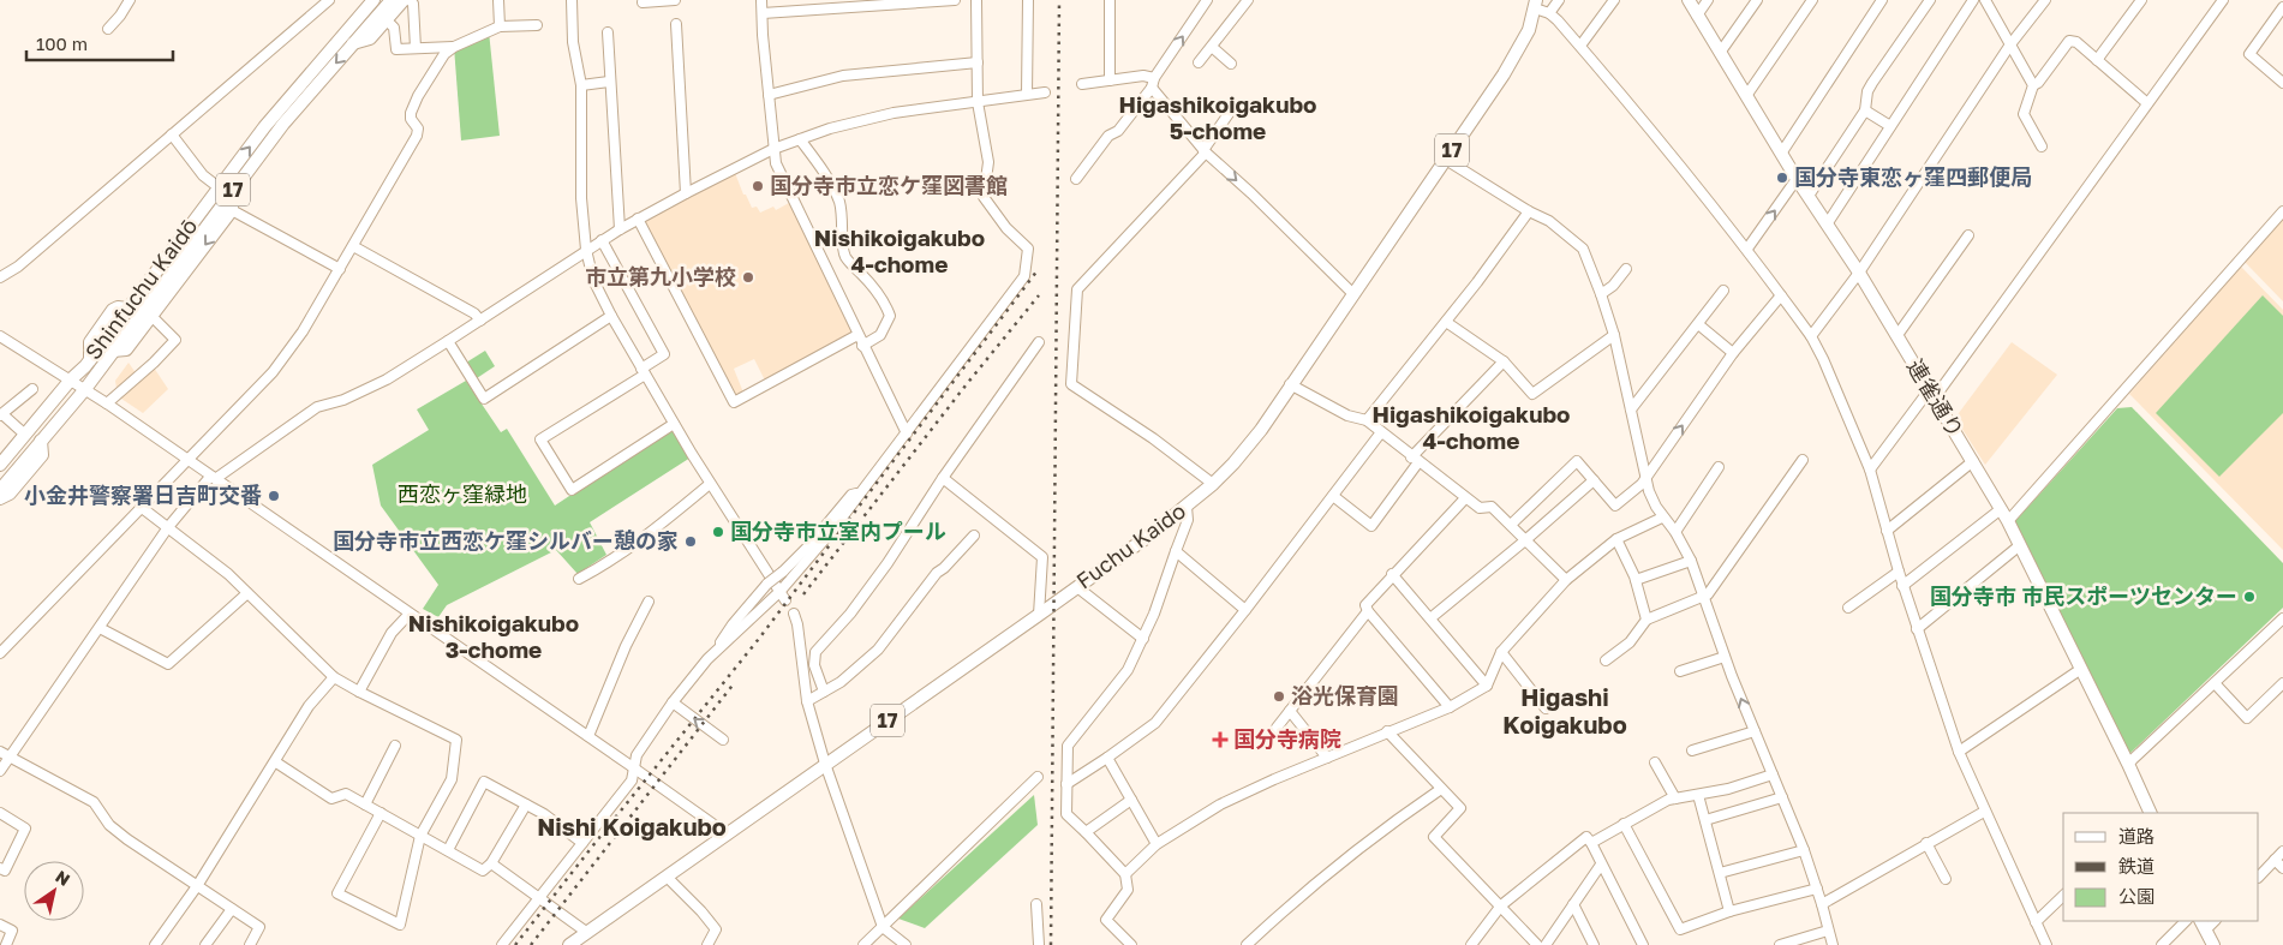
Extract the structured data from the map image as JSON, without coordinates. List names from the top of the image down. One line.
{"streets":{"main road":["17","Shinfuchu Kaidō","連雀通り","Fuchu Kaido"]},"districts":["Higashikoigakubo 5-chome","Nishikoigakubo 4-chome","Higashikoigakubo 4-chome","Nishikoigakubo 3-chome","Higashi Koigakubo","Nishi Koigakubo"],"parks":["西恋ヶ窪緑地"],"places":{"other":["国分寺東恋ヶ窪四郵便局","国分寺市立恋ケ窪図書館","市立第九小学校","小金井警察署日吉町交番","国分寺市立室内プール","国分寺市立西恋ケ窪シルバー憩の家","国分寺市 市民スポーツセンター","浴光保育園"],"health":["国分寺病院"]},"legend":["道路","鉄道","公園"],"scale_bar":"100 m","north":"top right"}
